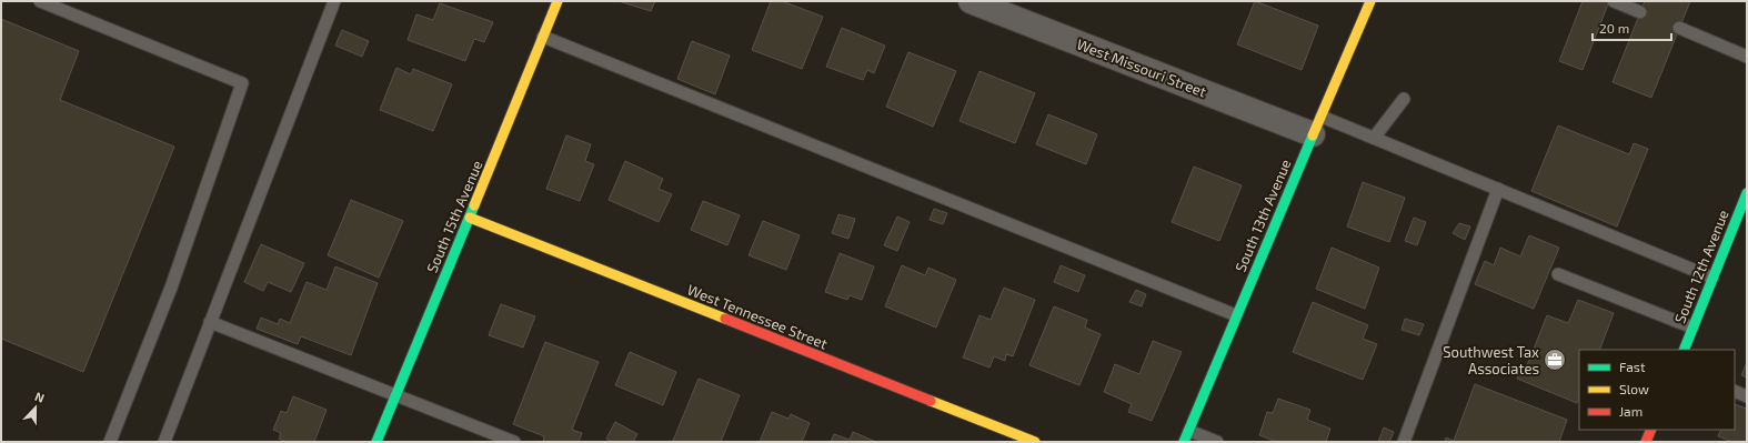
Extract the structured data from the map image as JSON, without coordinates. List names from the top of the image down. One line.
{"streets":{"street":["West Missouri Street","South 13th Avenue","South 15th Avenue","South 12th Avenue","West Tennessee Street"]},"crossings":[["West Missouri Street","South 13th Avenue"],["South 15th Avenue","West Tennessee Street"]],"places":{"office":["Southwest Tax Associates"]},"legend":["Fast","Slow","Jam"],"scale_bar":"20 m","north":"top"}
